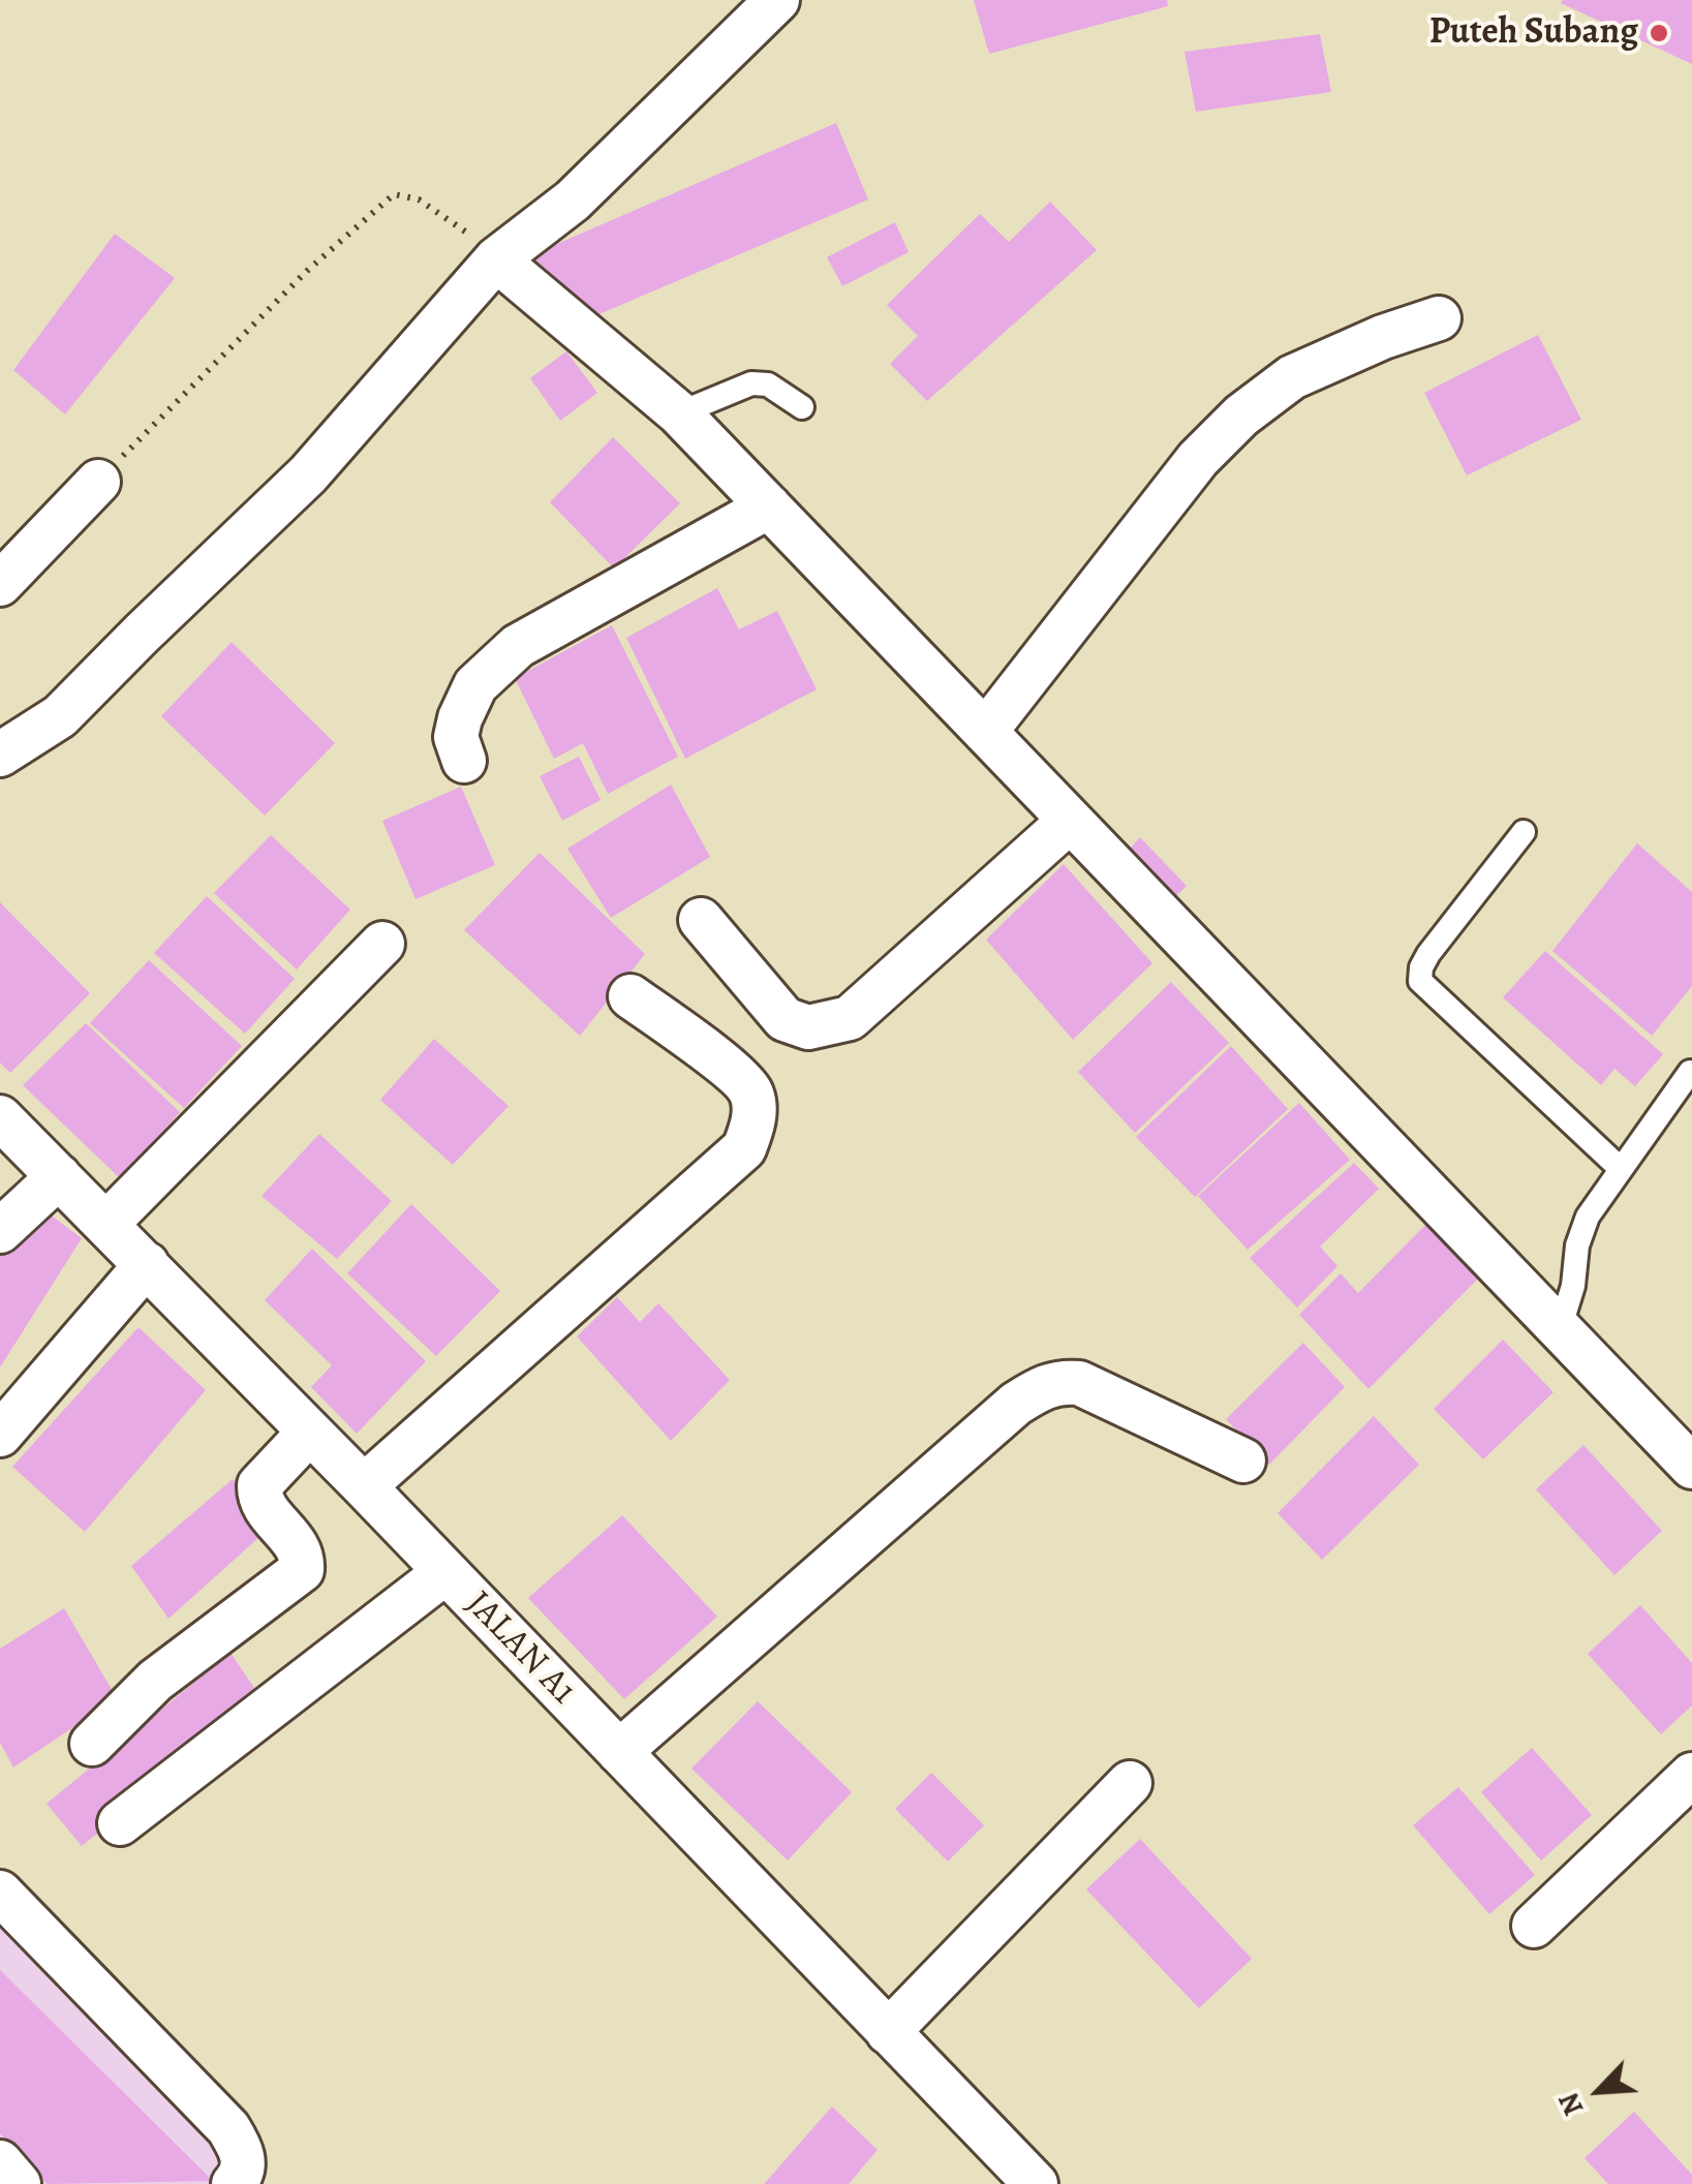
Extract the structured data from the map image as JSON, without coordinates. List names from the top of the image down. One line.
{"streets":{"street":["JALAN A1"]},"places":["Puteh Subang"],"north":"bottom left"}
